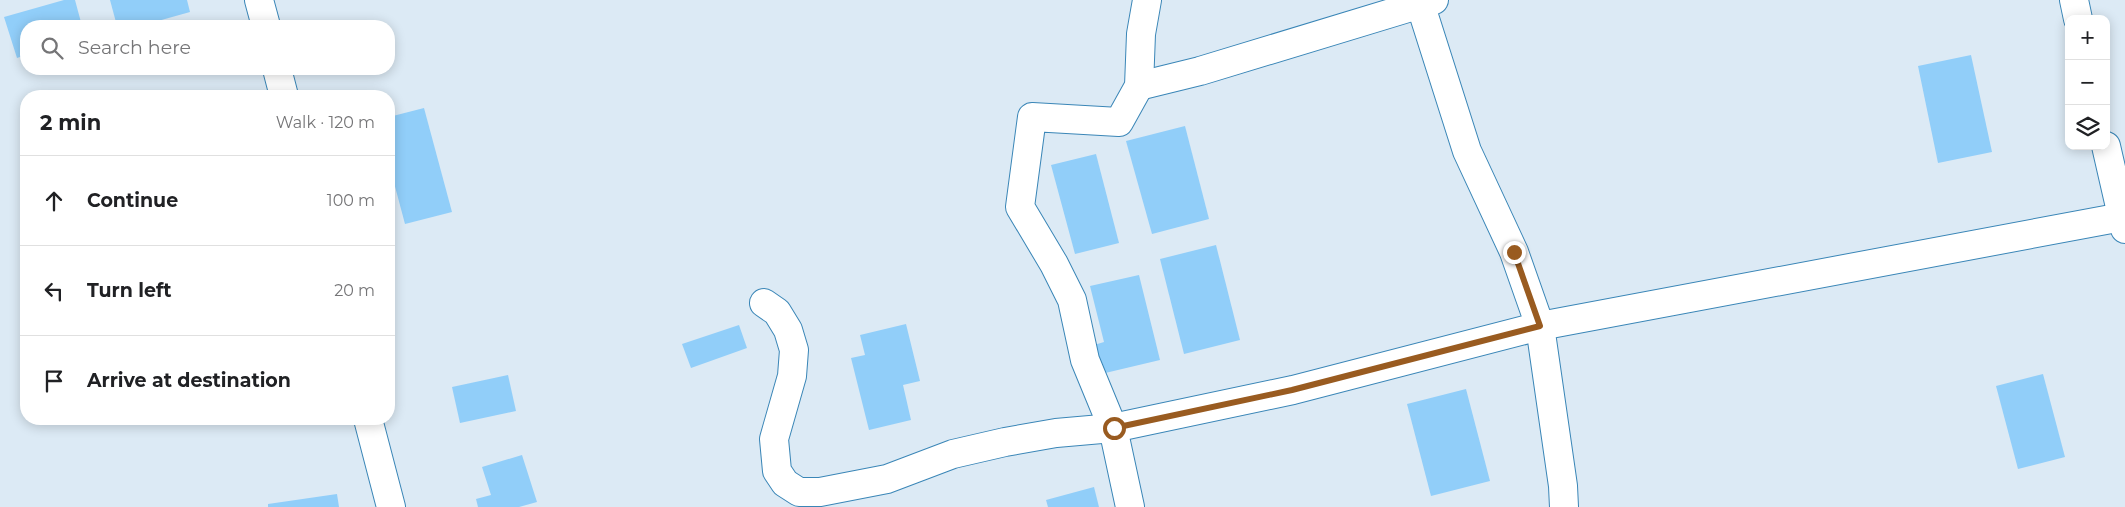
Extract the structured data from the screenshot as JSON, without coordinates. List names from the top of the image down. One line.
{"page":{"map_buttons":["+","−"],"search":"Search here","heading":["2 min","Walk · 120 m"],"list":[["Continue","100 m"],["Turn left","20 m"],"Arrive at destination"]}}
